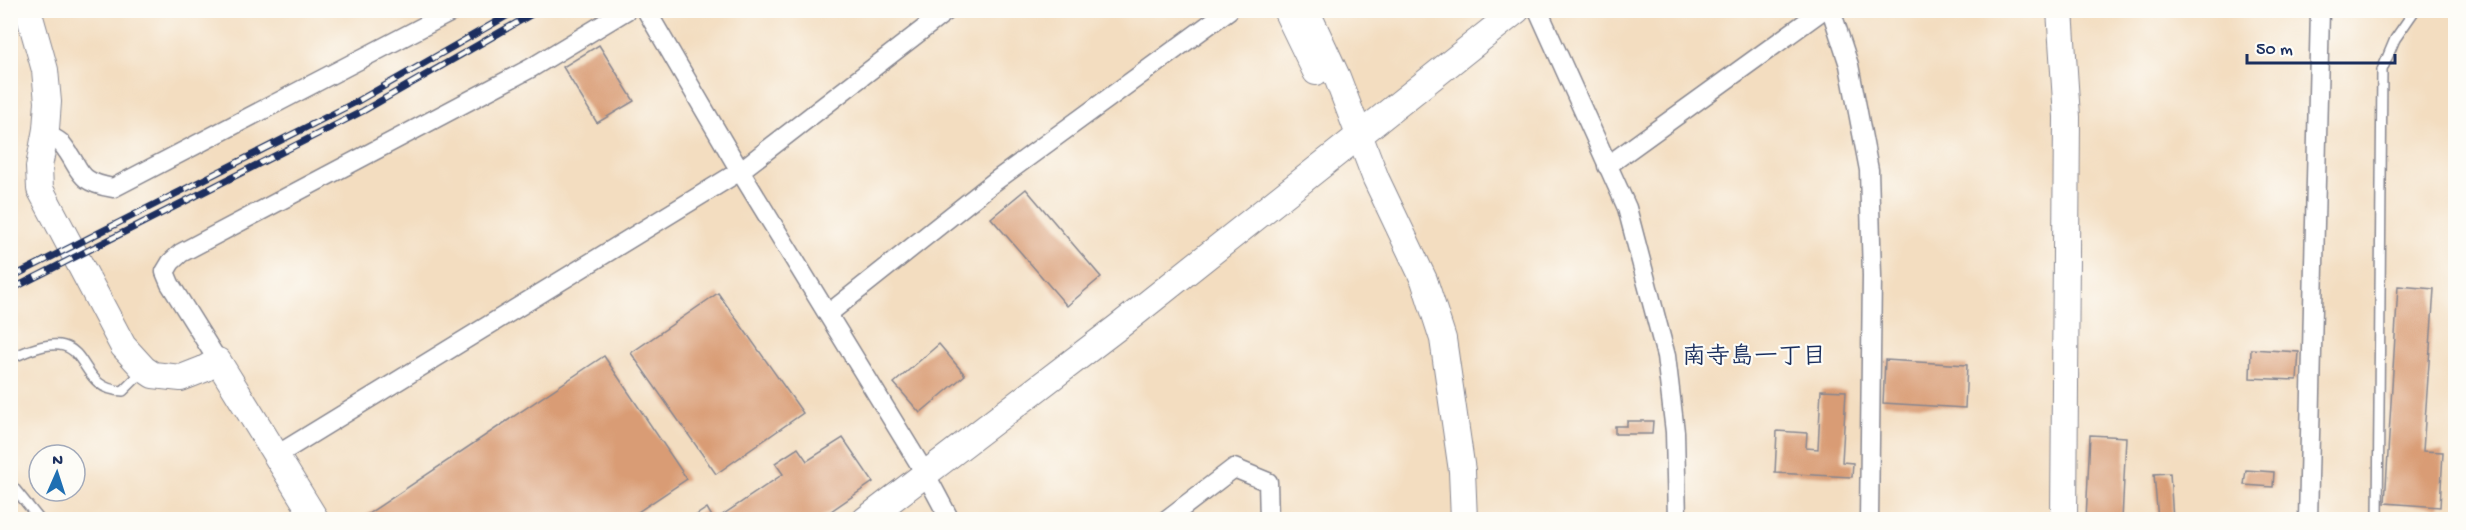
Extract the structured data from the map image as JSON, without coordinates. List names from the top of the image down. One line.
{"districts":["南寺島一丁目"],"scale_bar":"50 m","north":"top"}
